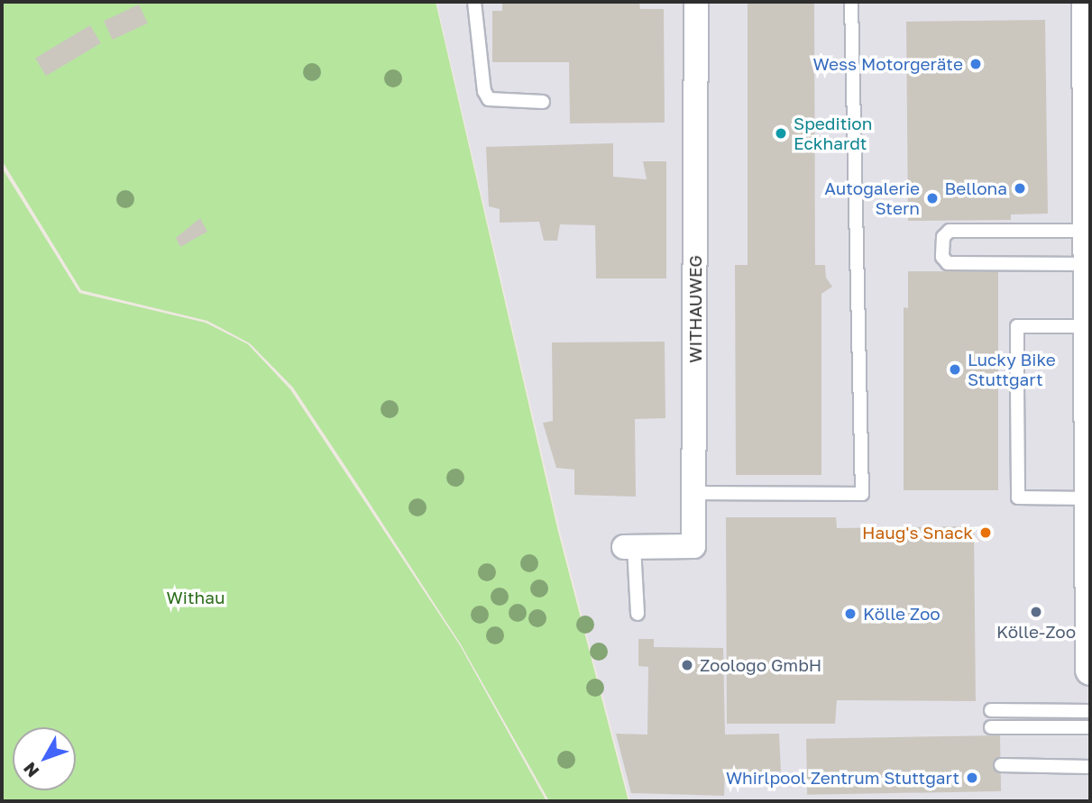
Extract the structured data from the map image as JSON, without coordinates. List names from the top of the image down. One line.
{"streets":{"street":["WITHAUWEG"]},"parks":["Withau"],"places":["Wess Motorgeräte","Spedition Eckhardt","Bellona","Autogalerie Stern","Lucky Bike Stuttgart","Haug's Snack","Kölle-Zoo","Kölle Zoo","Zoologo GmbH","Whirlpool Zentrum Stuttgart"],"north":"bottom left"}
